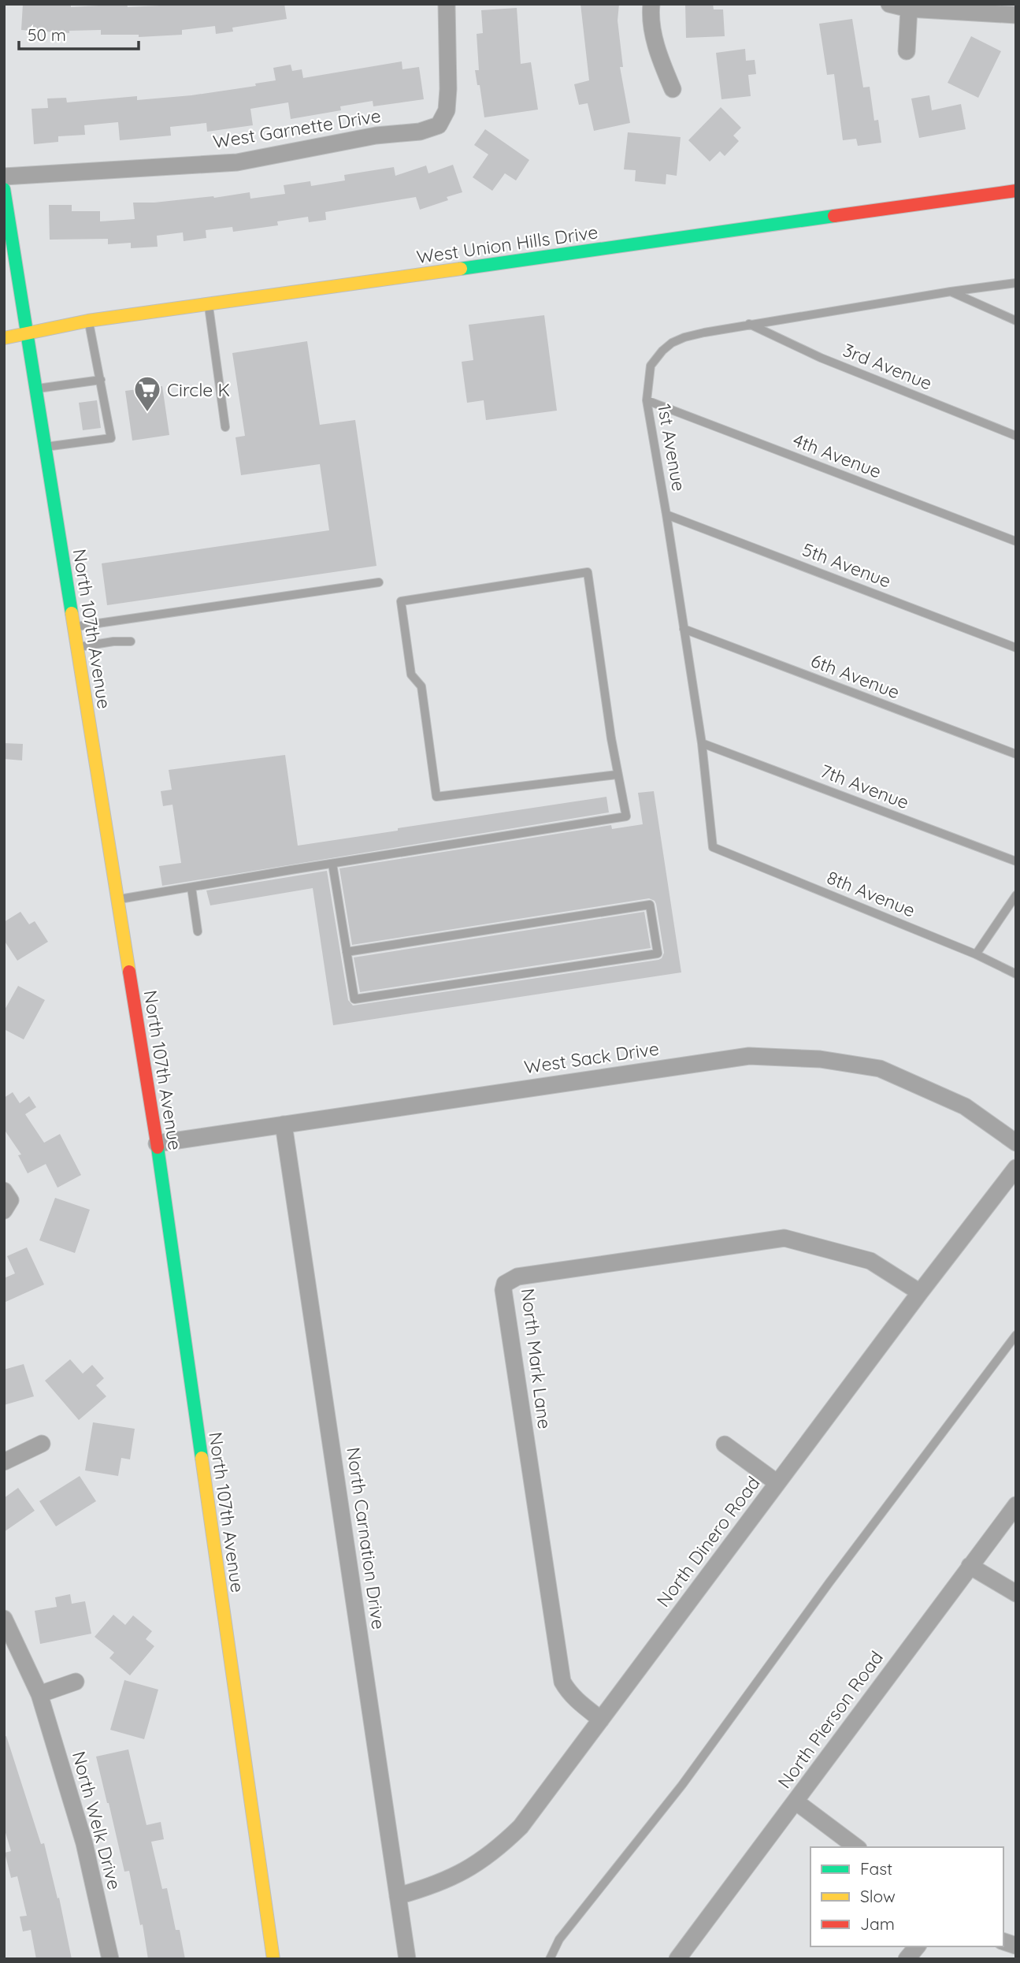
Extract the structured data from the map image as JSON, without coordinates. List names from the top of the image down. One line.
{"streets":{"main road":["West Union Hills Drive","North 107th Avenue"],"street":["West Garnette Drive","West Sack Drive","North Mark Lane","North Carnation Drive","North Dinero Road","North Pierson Road","North Welk Drive"],"lane":["3rd Avenue","1st Avenue","4th Avenue","5th Avenue","6th Avenue","7th Avenue","8th Avenue"]},"crossings":[["West Union Hills Drive","North 107th Avenue"],["3rd Avenue","1st Avenue"],["1st Avenue","4th Avenue"],["1st Avenue","5th Avenue"],["1st Avenue","6th Avenue"],["1st Avenue","7th Avenue"],["1st Avenue","8th Avenue"],["North 107th Avenue","West Sack Drive"],["West Sack Drive","North Carnation Drive"],["North Mark Lane","North Dinero Road"],["North Carnation Drive","North Dinero Road"]],"places":{"supermarket":["Circle K"]},"legend":["Fast","Slow","Jam"],"scale_bar":"50 m"}
